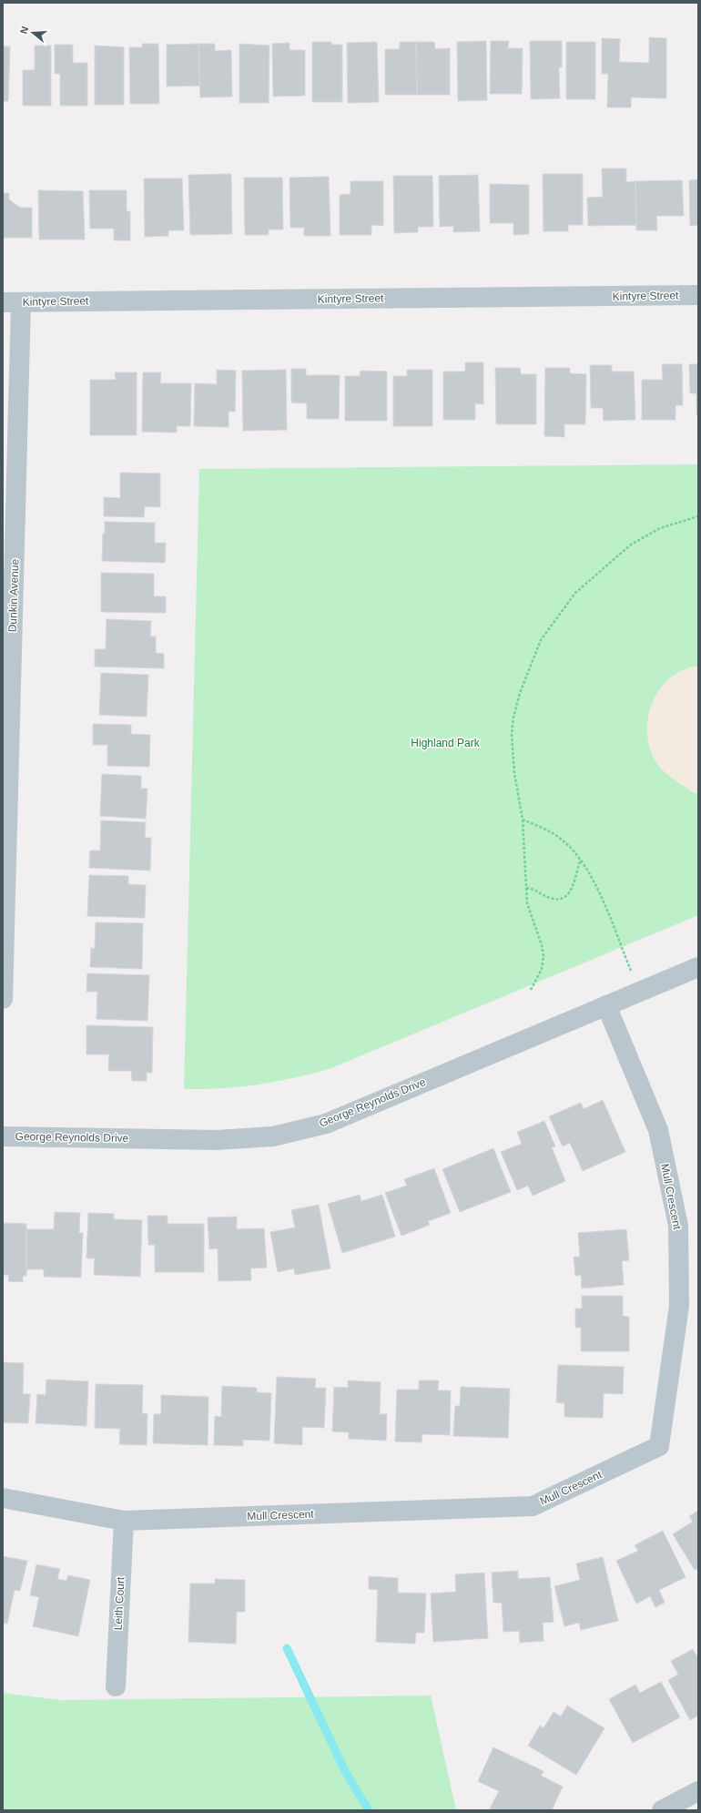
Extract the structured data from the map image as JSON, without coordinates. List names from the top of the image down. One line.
{"streets":{"street":["Kintyre Street","Dunkin Avenue","George Reynolds Drive","Mull Crescent","Leith Court"]},"crossings":[["Kintyre Street","Dunkin Avenue"],["George Reynolds Drive","Mull Crescent"],["Mull Crescent","Leith Court"]],"parks":["Highland Park"],"north":"left"}
